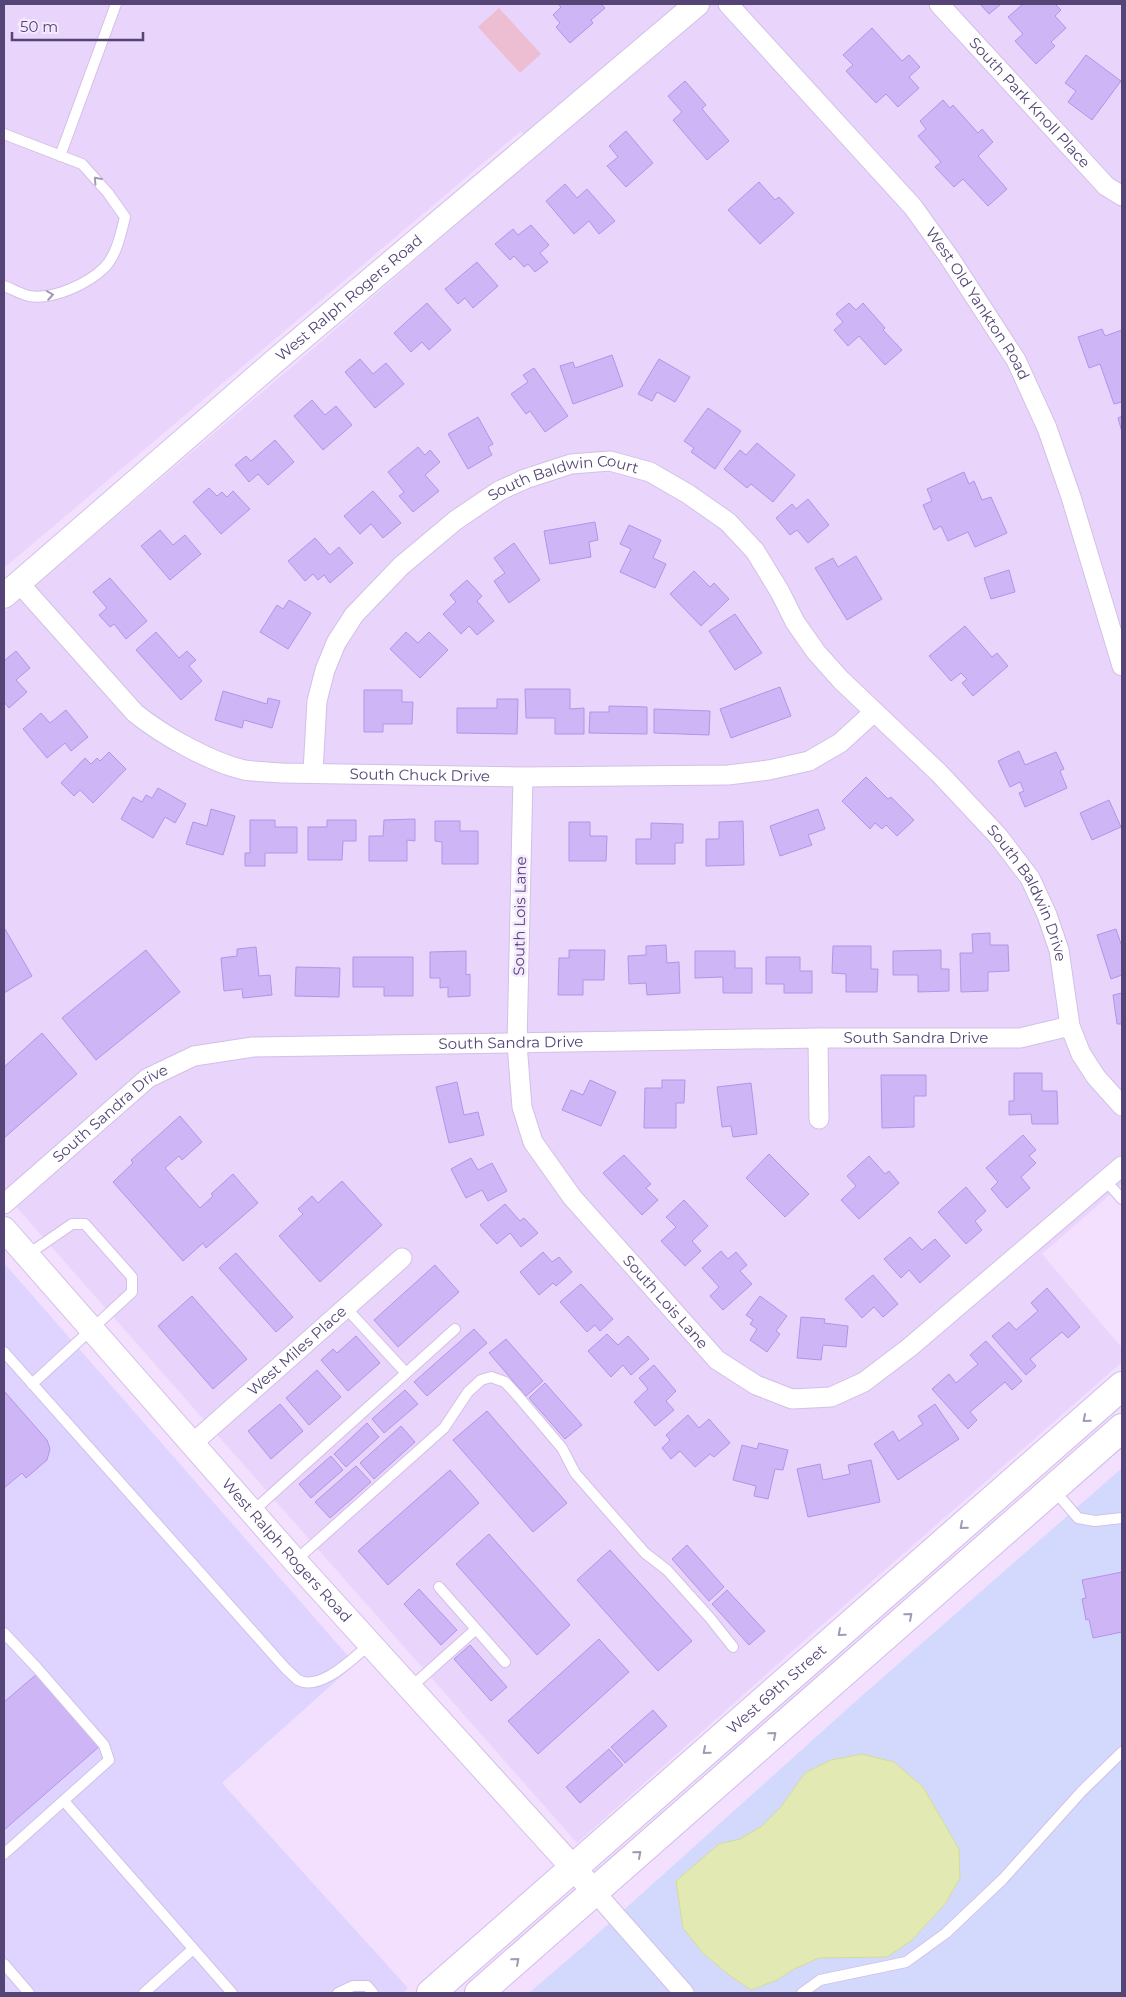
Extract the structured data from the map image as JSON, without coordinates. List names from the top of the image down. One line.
{"streets":{"main road":["West 69th Street"],"street":["South Park Knoll Place","West Ralph Rogers Road","West Old Yankton Road","South Baldwin Court","South Chuck Drive","South Baldwin Drive","South Lois Lane","South Sandra Drive","West Miles Place"]},"crossings":[["West Ralph Rogers Road","South Chuck Drive"],["West Ralph Rogers Road","West Miles Place"],["West Ralph Rogers Road","West 69th Street"],["South Baldwin Court","South Chuck Drive"],["South Baldwin Court","South Baldwin Drive"],["South Chuck Drive","South Baldwin Drive"],["South Chuck Drive","South Lois Lane"],["South Baldwin Drive","South Sandra Drive"],["South Lois Lane","South Sandra Drive"]],"scale_bar":"50 m"}
